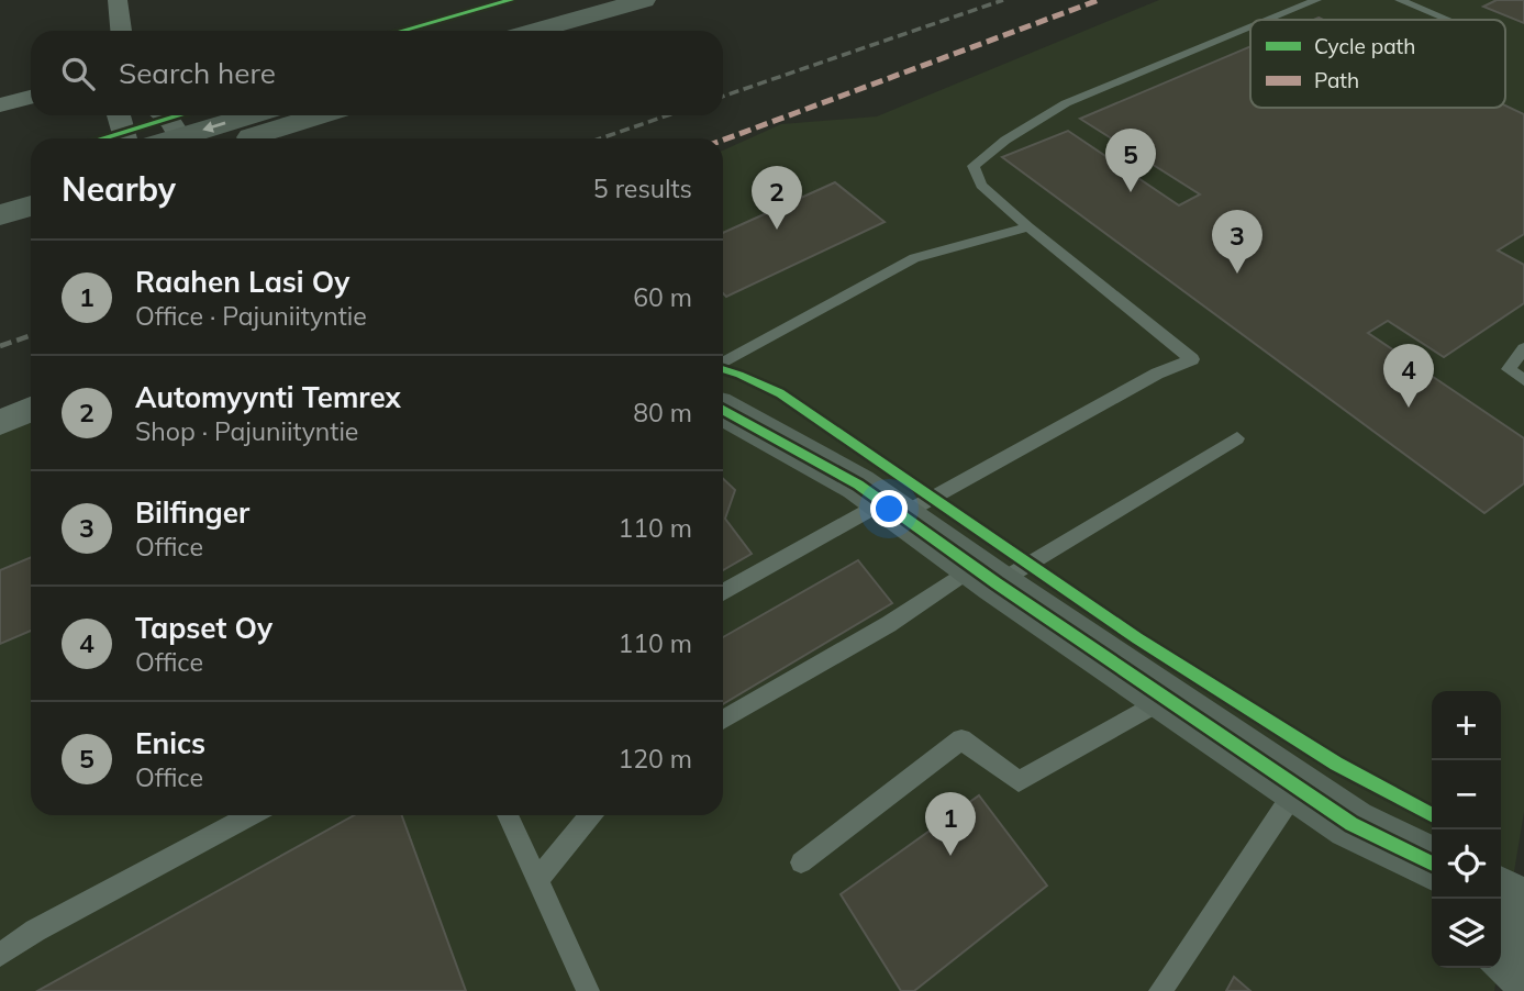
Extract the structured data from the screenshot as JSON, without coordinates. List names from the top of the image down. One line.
{"legend":["Cycle path","Path"],"page":{"search":"Search here","pins":["5","2","3","4","1"],"heading":["Nearby","5 results"],"list":[{"mark":"1","name":"Raahen Lasi Oy","note":"Office · Pajuniityntie","value":"60 m"},{"mark":"2","name":"Automyynti Temrex","note":"Shop · Pajuniityntie","value":"80 m"},{"mark":"3","name":"Bilfinger","note":"Office","value":"110 m"},{"mark":"4","name":"Tapset Oy","note":"Office","value":"110 m"},{"mark":"5","name":"Enics","note":"Office","value":"120 m"}],"map_buttons":["+","−"]}}
